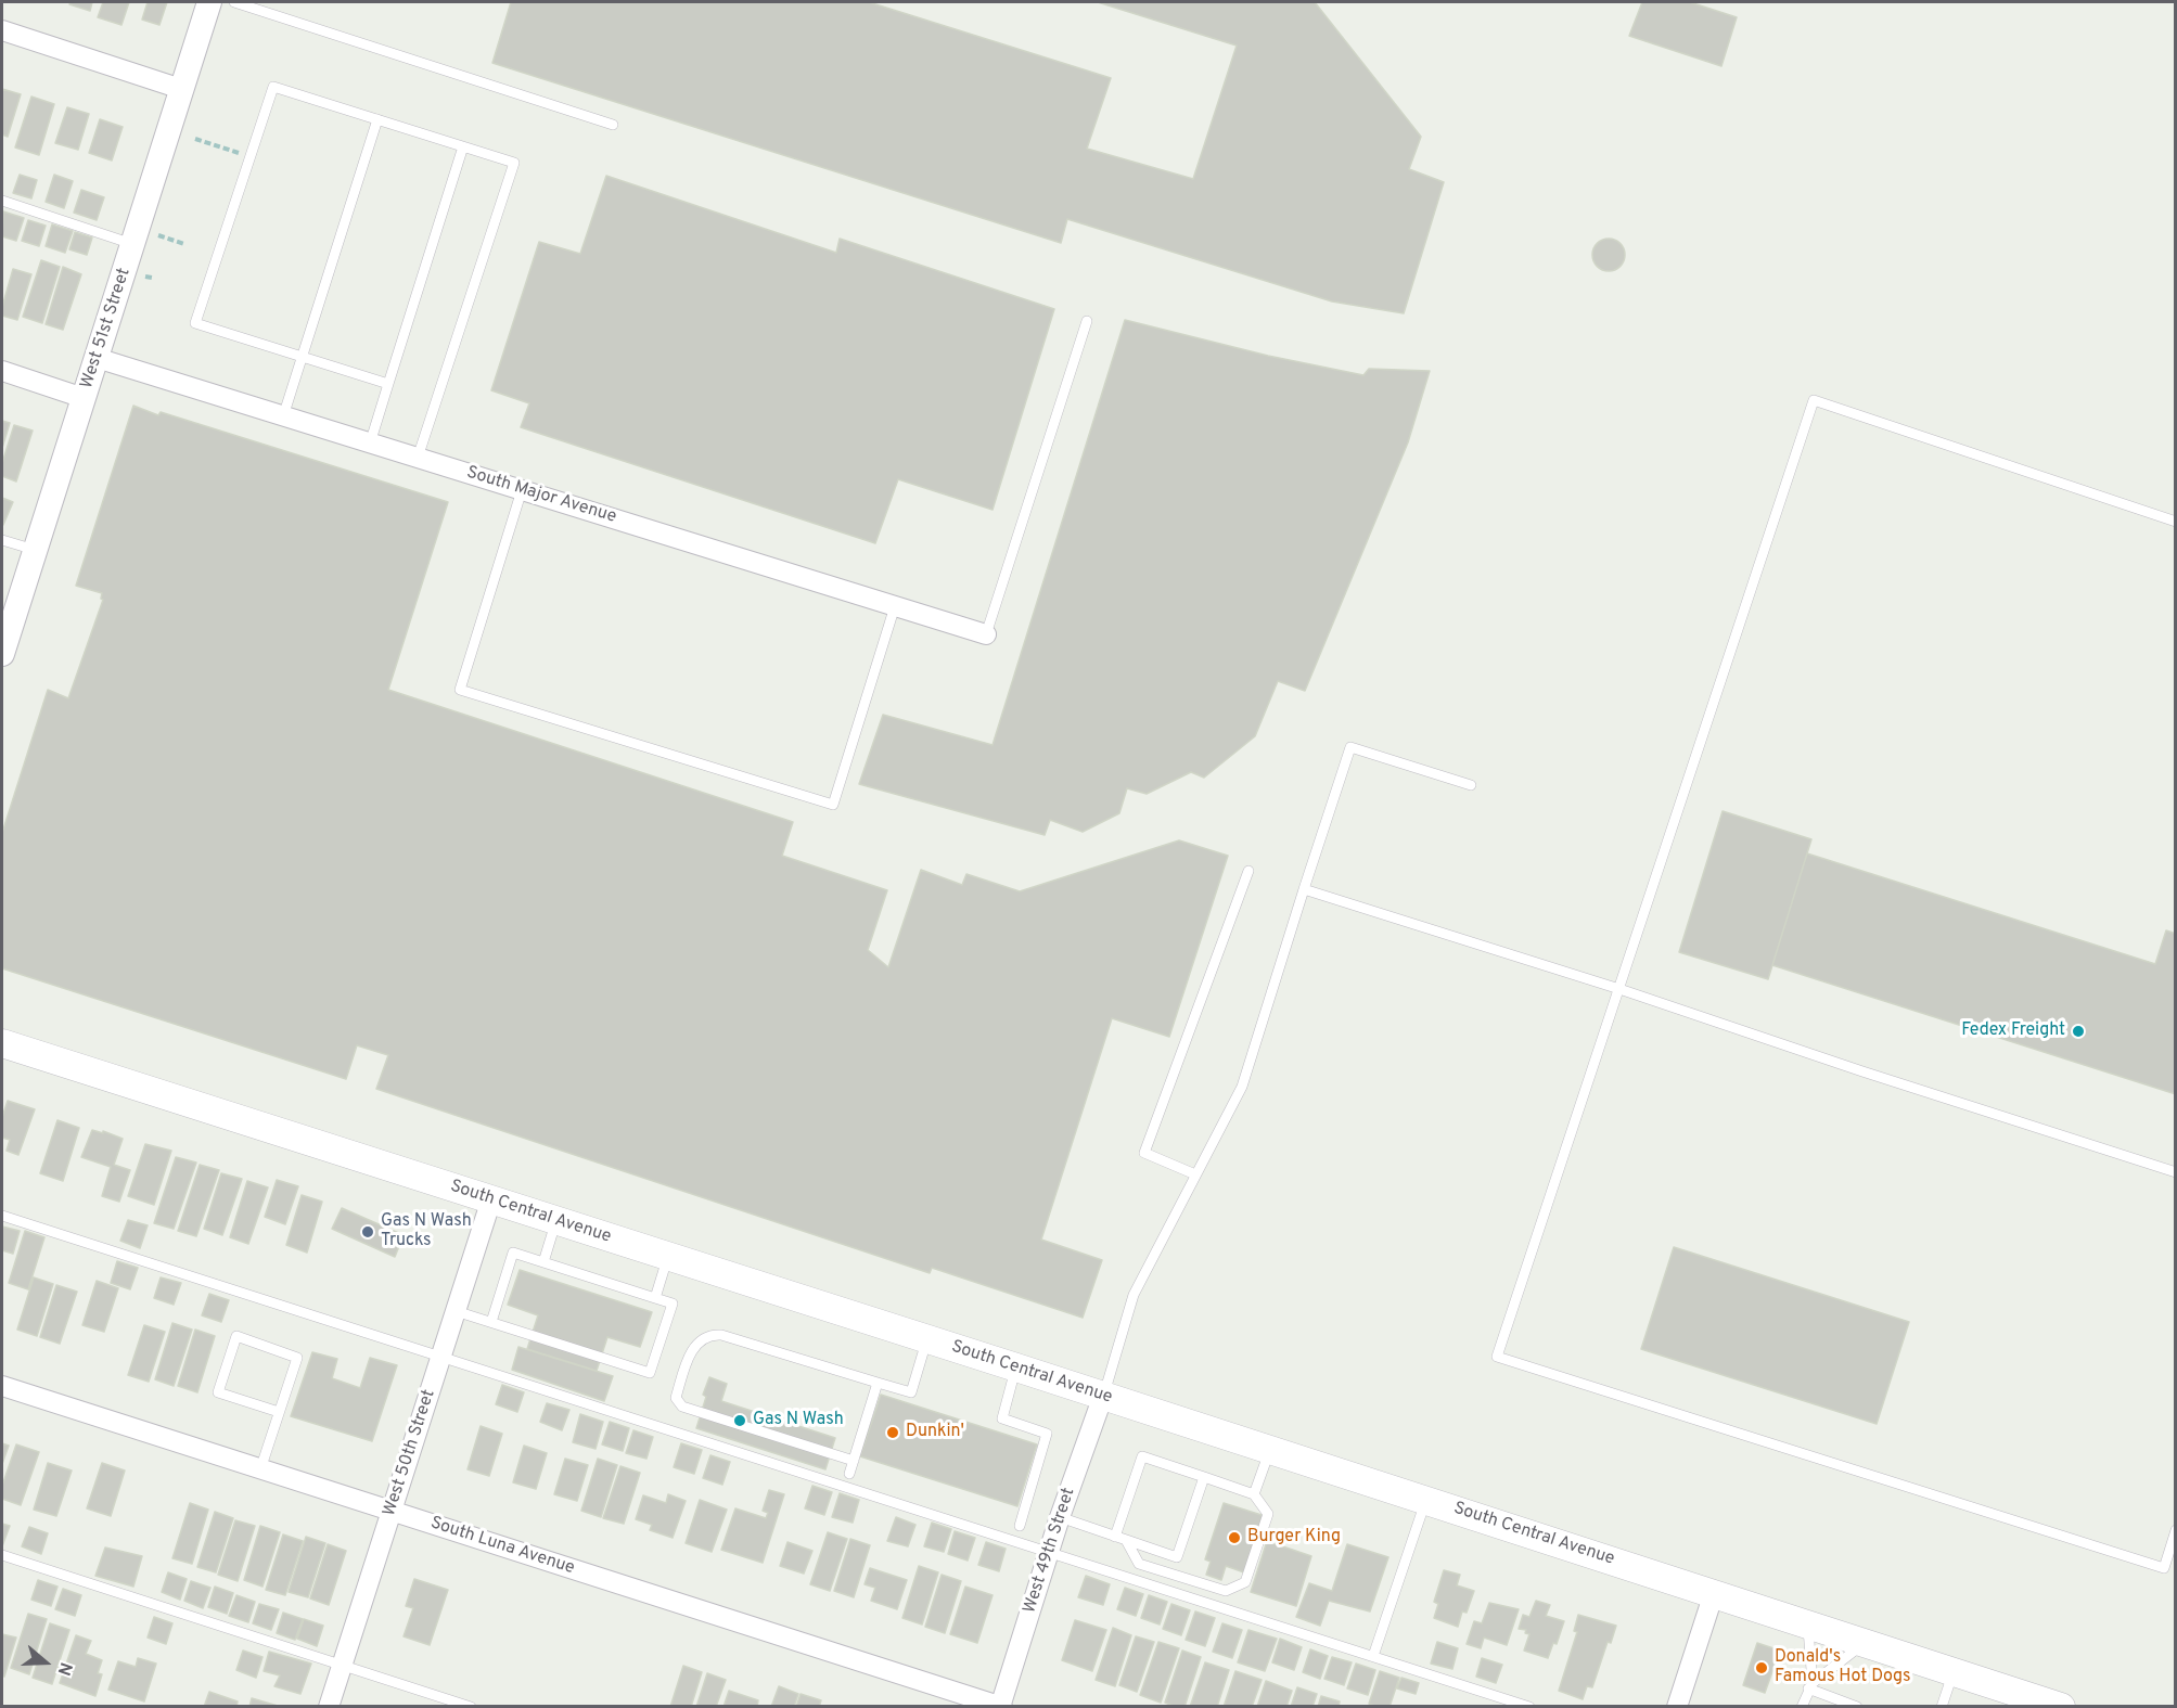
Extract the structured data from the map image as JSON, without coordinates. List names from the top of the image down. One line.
{"streets":{"main road":["South Central Avenue"],"street":["West 51st Street","South Major Avenue","West 50th Street","South Luna Avenue","West 49th Street"]},"crossings":[["West 51st Street","South Major Avenue"],["South Central Avenue","West 50th Street"],["South Central Avenue","West 49th Street"],["West 50th Street","South Luna Avenue"],["South Luna Avenue","West 49th Street"]],"places":["Fedex Freight","Gas N Wash Trucks","Gas N Wash","Dunkin'","Burger King","Donald's Famous Hot Dogs"],"north":"right"}
